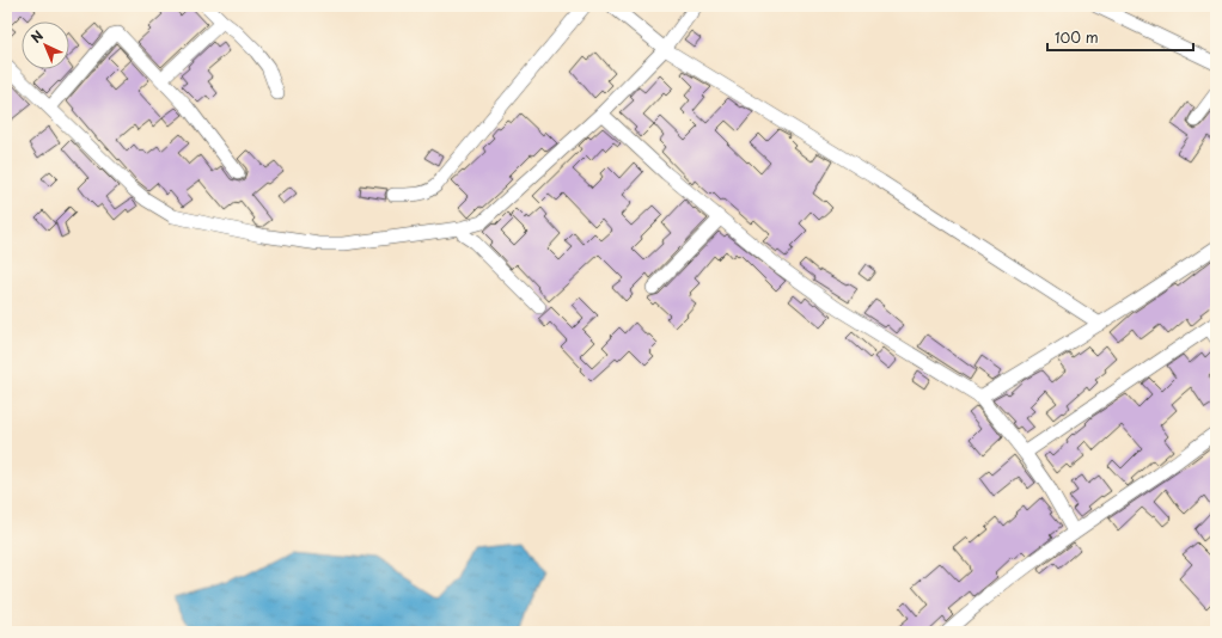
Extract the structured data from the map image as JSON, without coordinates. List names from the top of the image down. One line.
{"scale_bar":"100 m","north":"top left"}
